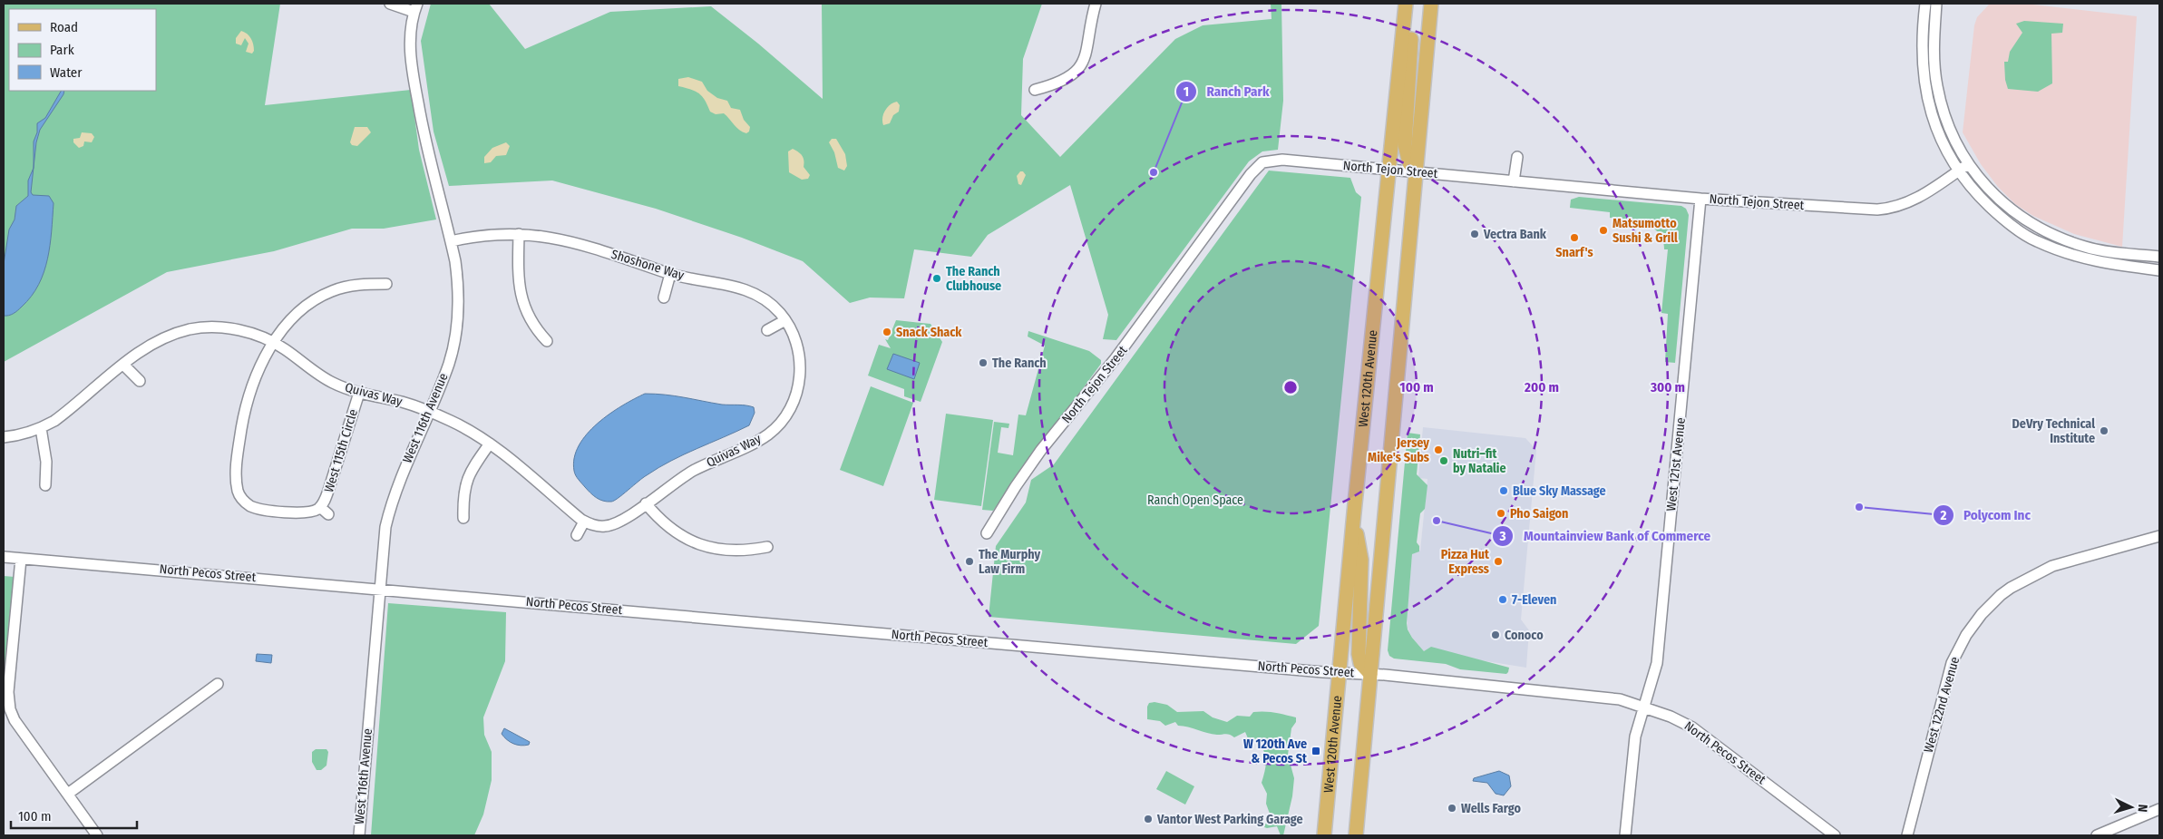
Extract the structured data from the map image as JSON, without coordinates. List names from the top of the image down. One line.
{"streets":{"main road":["West 120th Avenue"],"street":["North Tejon Street","Shoshone Way","Quivas Way","West 116th Avenue","West 115th Circle","West 121st Avenue","North Pecos Street","West 122nd Avenue"]},"crossings":[["North Tejon Street","West 120th Avenue"],["North Tejon Street","West 121st Avenue"],["Shoshone Way","Quivas Way"],["Shoshone Way","West 116th Avenue"],["West 120th Avenue","North Pecos Street"],["Quivas Way","West 116th Avenue"],["Quivas Way","West 115th Circle"],["West 116th Avenue","North Pecos Street"],["West 121st Avenue","North Pecos Street"]],"parks":["Ranch Open Space"],"places":{"other":["Ranch Park","Matsumotto Sushi & Grill","Vectra Bank","Snarf's","The Ranch Clubhouse","Snack Shack","The Ranch","DeVry Technical Institute","Jersey Mike's Subs","Nutri–fit by Natalie","Blue Sky Massage","Polycom Inc","Pho Saigon","Mountainview Bank of Commerce","The Murphy Law Firm","Pizza Hut Express","7-Eleven","Conoco","Wells Fargo","Vantor West Parking Garage"],"transit":["W 120th Ave & Pecos St"]},"legend":["Road","Park","Water"],"scale_bar":"100 m","north":"right","rings":["100 m","200 m","300 m"]}
